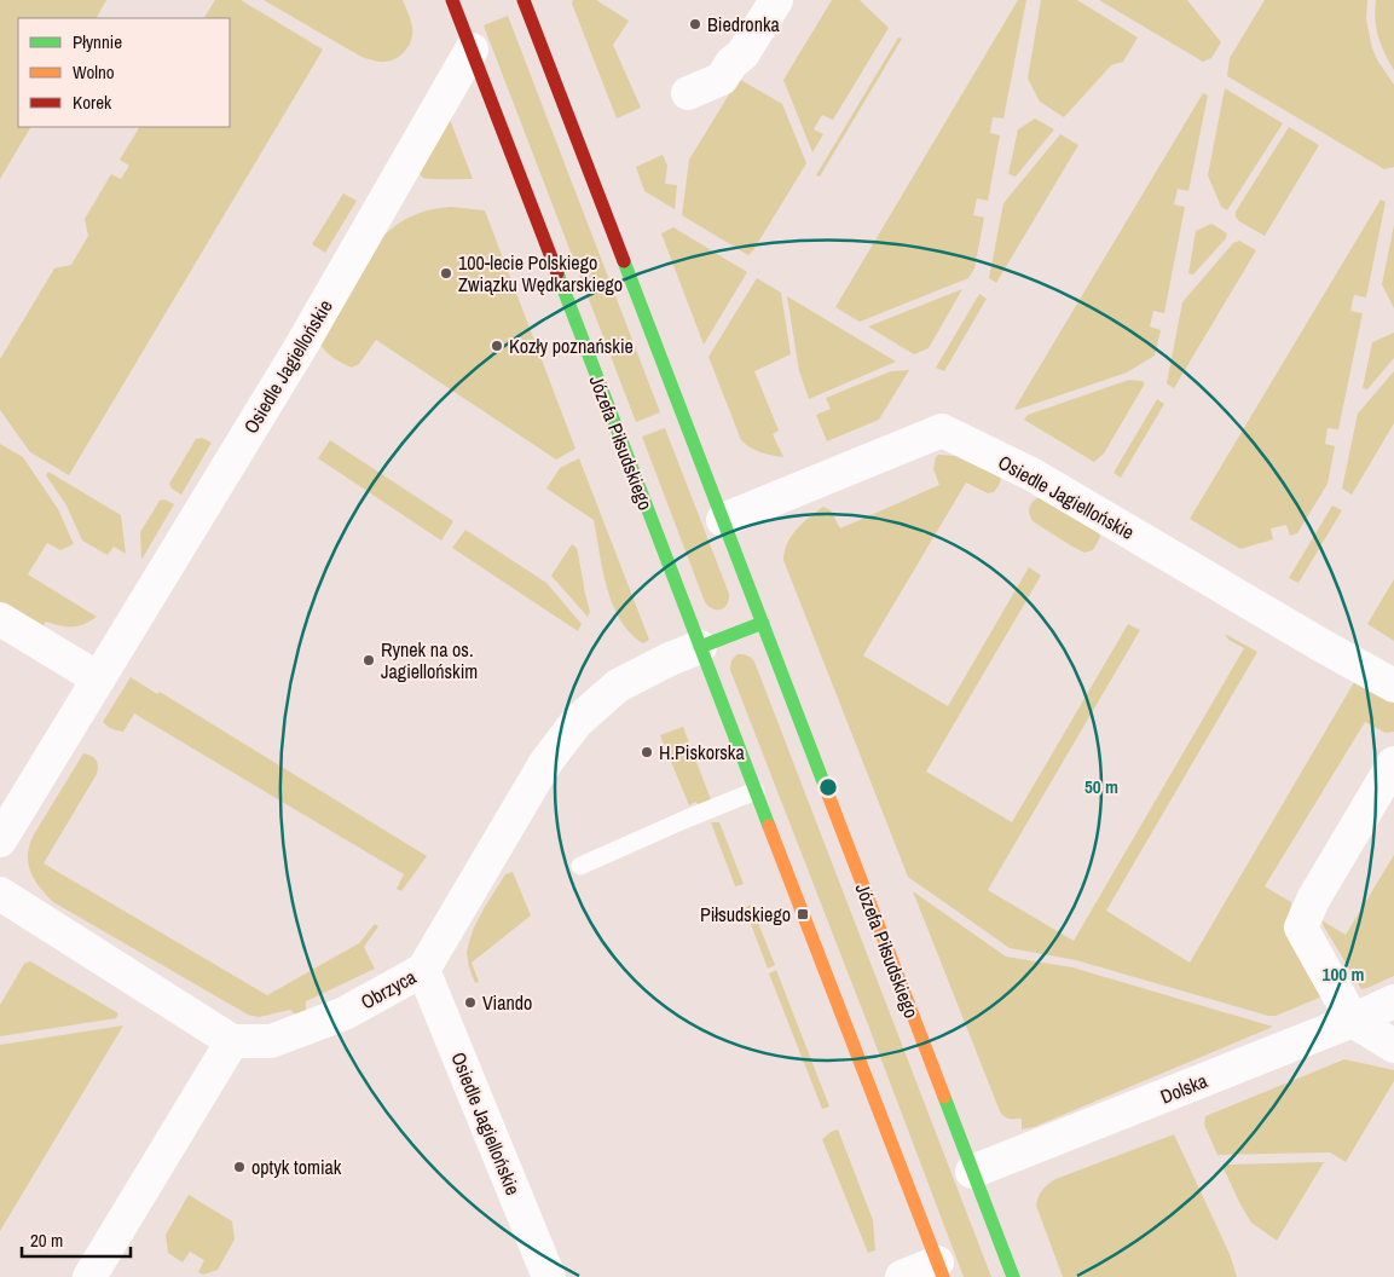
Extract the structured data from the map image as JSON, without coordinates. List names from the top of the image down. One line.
{"streets":{"street":["Osiedle Jagiellońskie","Józefa Piłsudskiego","Obrzyca","Dolska"]},"crossings":[["Osiedle Jagiellońskie","Józefa Piłsudskiego"],["Osiedle Jagiellońskie","Obrzyca"],["Józefa Piłsudskiego","Obrzyca"],["Józefa Piłsudskiego","Dolska"]],"places":{"other":["Biedronka","100-lecie Polskiego Związku Wędkarskiego","Kozły poznańskie","Rynek na os. Jagiellońskim","H.Piskorska","Viando","optyk tomiak"],"transit":["Piłsudskiego"]},"legend":["Płynnie","Wolno","Korek"],"scale_bar":"20 m","rings":["50 m","100 m"]}
